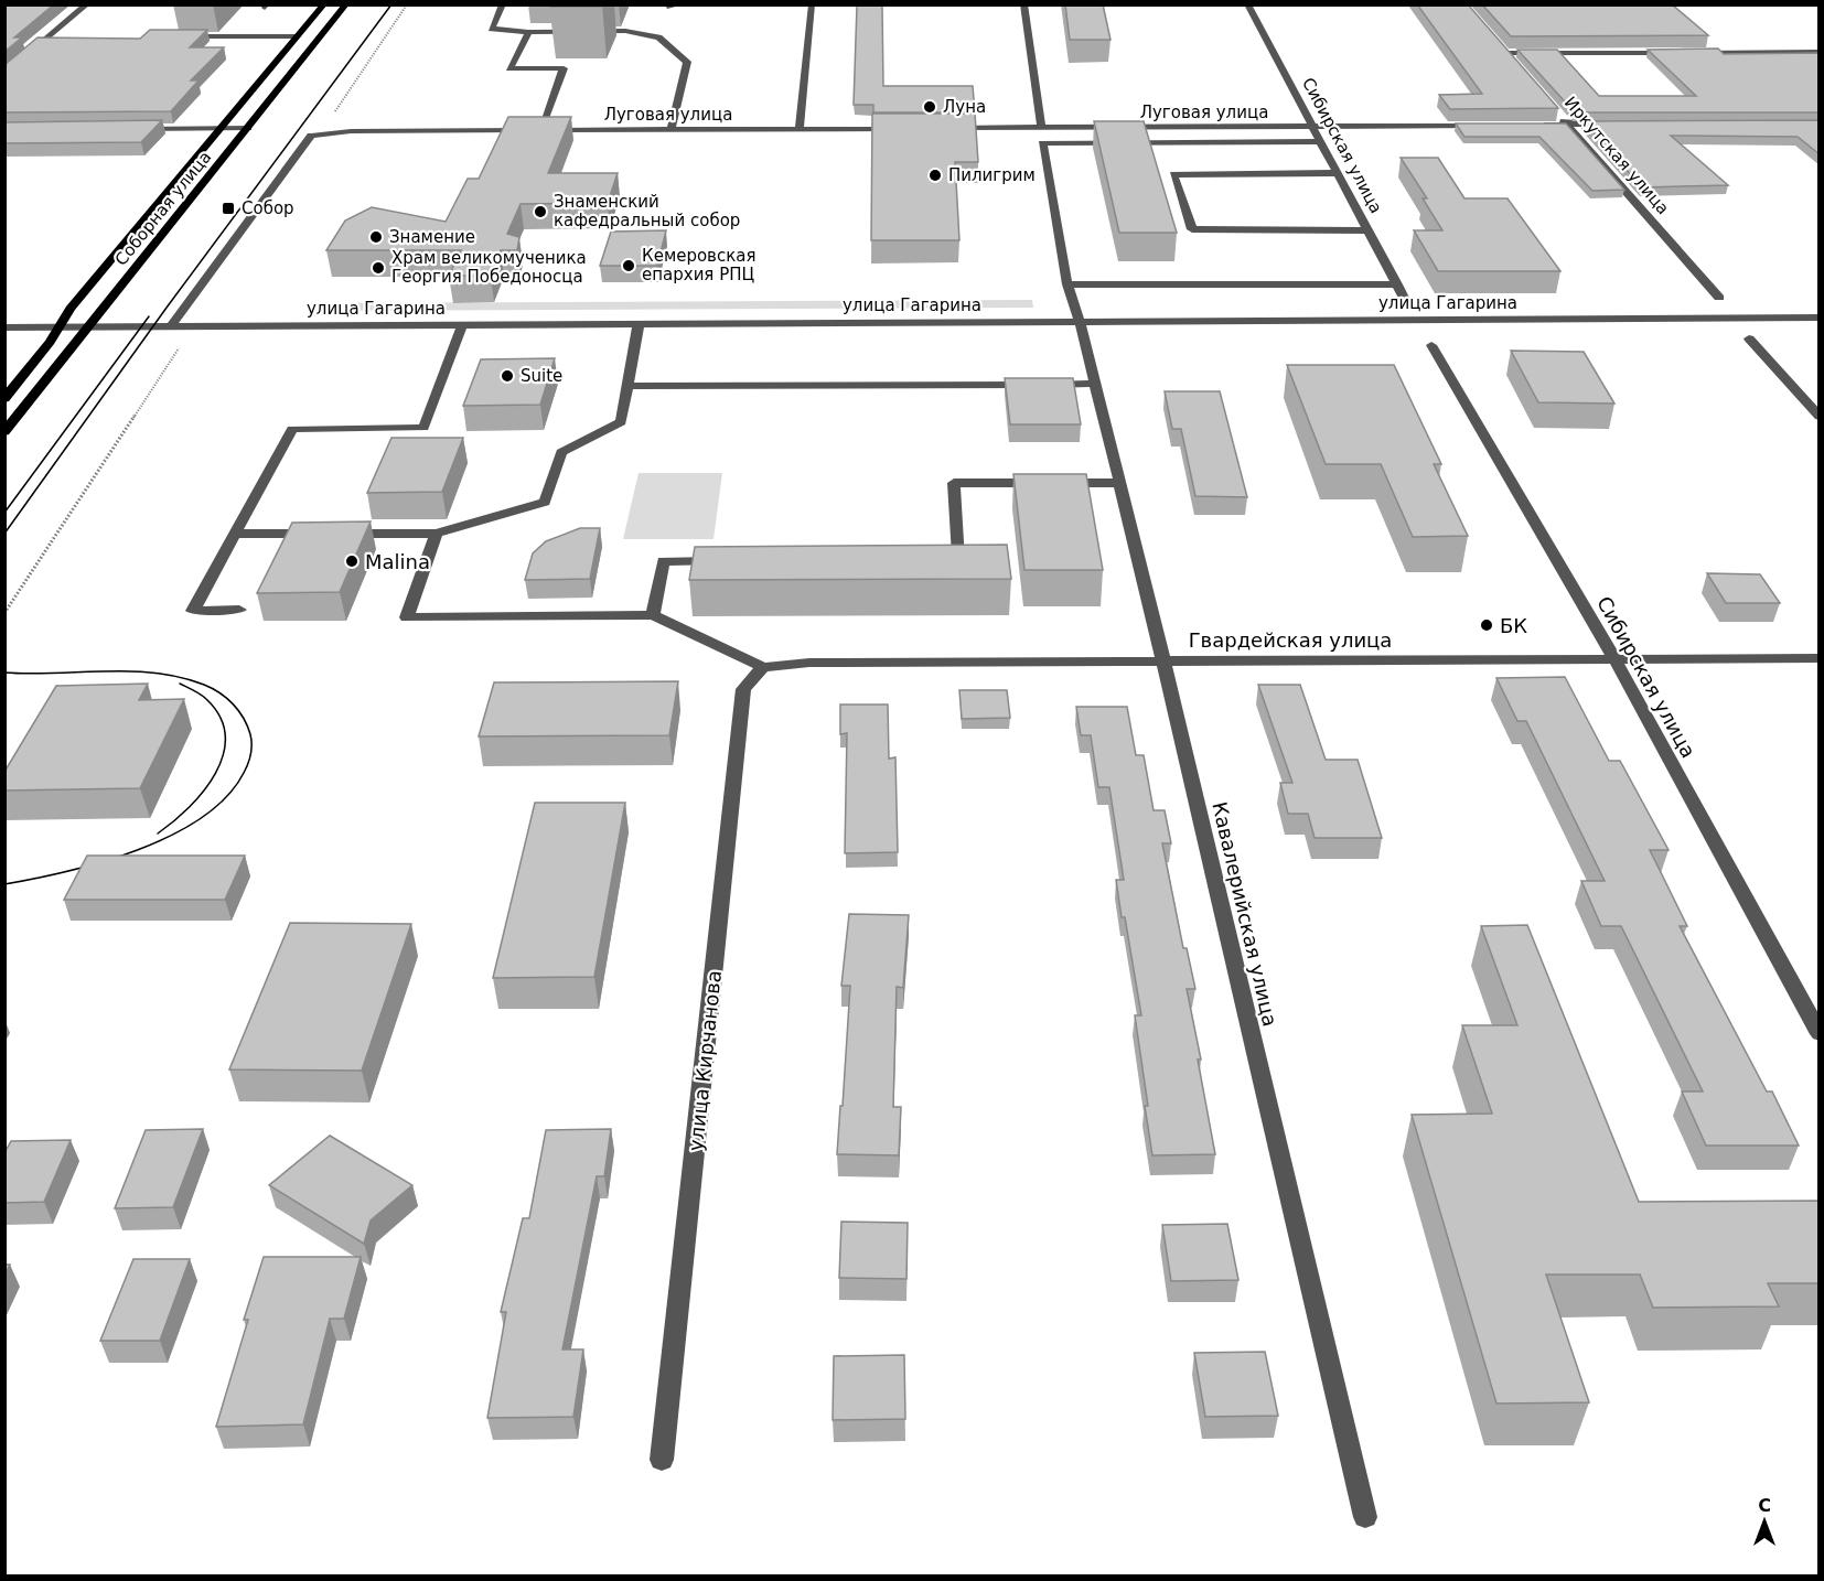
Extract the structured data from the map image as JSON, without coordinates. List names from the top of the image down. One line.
{"streets":{"main road":["Соборная улица"],"street":["Луговая улица","Сибирская улица","Иркутская улица","улица Гагарина","Гвардейская улица","Кавалерийская улица","улица Кирчанова"]},"crossings":[["Луговая улица","Сибирская улица"],["Сибирская улица","Гвардейская улица"],["Сибирская улица","Кавалерийская улица"],["Соборная улица","улица Гагарина"],["улица Гагарина","Кавалерийская улица"],["Гвардейская улица","Кавалерийская улица"],["Гвардейская улица","улица Кирчанова"]],"places":{"other":["Луна","Пилигрим","Знаменский кафедральный собор","Знамение","Кемеровская епархия РПЦ","Храм великомученика Георгия Победоносца","Suite","Malina","БК"],"transit":["Собор"]},"north":"top"}
